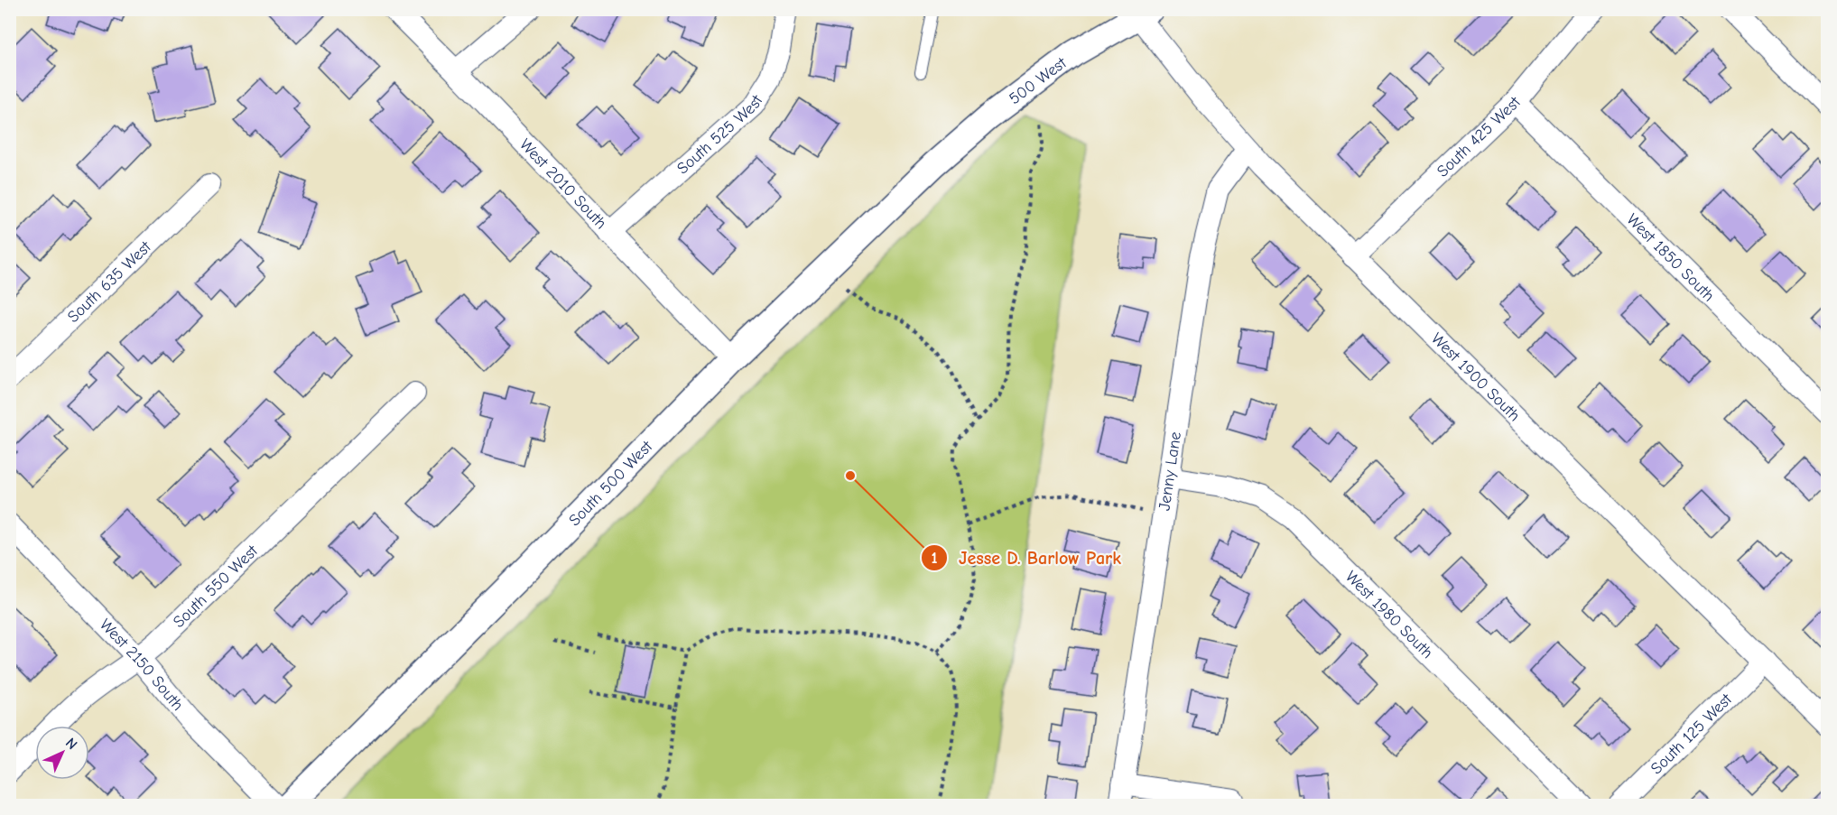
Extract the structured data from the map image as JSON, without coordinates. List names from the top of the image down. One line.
{"streets":{"street":["500 West","South 525 West","South 425 West","West 2010 South","West 1850 South","South 635 West","West 1900 South","Jenny Lane","South 500 West","South 550 West","West 1980 South","West 2150 South","South 125 West"]},"crossings":[["500 West","West 1900 South"],["500 West","South 500 West"],["South 525 West","West 2010 South"],["South 425 West","West 1850 South"],["South 425 West","West 1900 South"],["West 2010 South","South 500 West"],["West 1900 South","Jenny Lane"],["West 1900 South","South 125 West"],["Jenny Lane","West 1980 South"],["South 550 West","West 2150 South"]],"places":["Jesse D. Barlow Park"],"north":"top right"}
